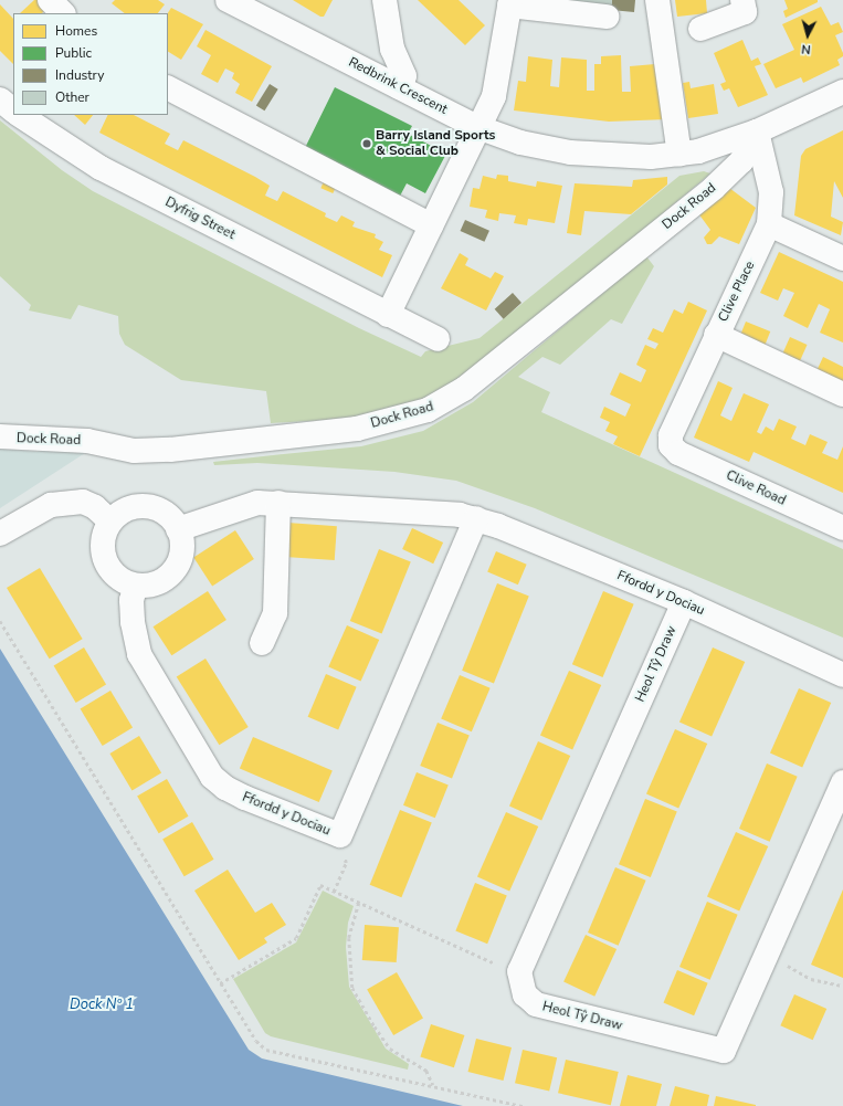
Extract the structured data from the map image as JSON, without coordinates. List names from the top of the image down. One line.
{"streets":{"street":["Redbrink Crescent","Dock Road","Dyfrig Street","Clive Place","Clive Road","Ffordd y Dociau","Heol Tŷ Draw"]},"crossings":[["Redbrink Crescent","Dock Road"],["Redbrink Crescent","Clive Place"],["Dock Road","Clive Place"],["Clive Place","Clive Road"],["Ffordd y Dociau","Heol Tŷ Draw"]],"water":["Dock Nº 1"],"places":["Barry Island Sports & Social Club"],"legend":["Homes","Public","Industry","Other"],"north":"bottom"}
